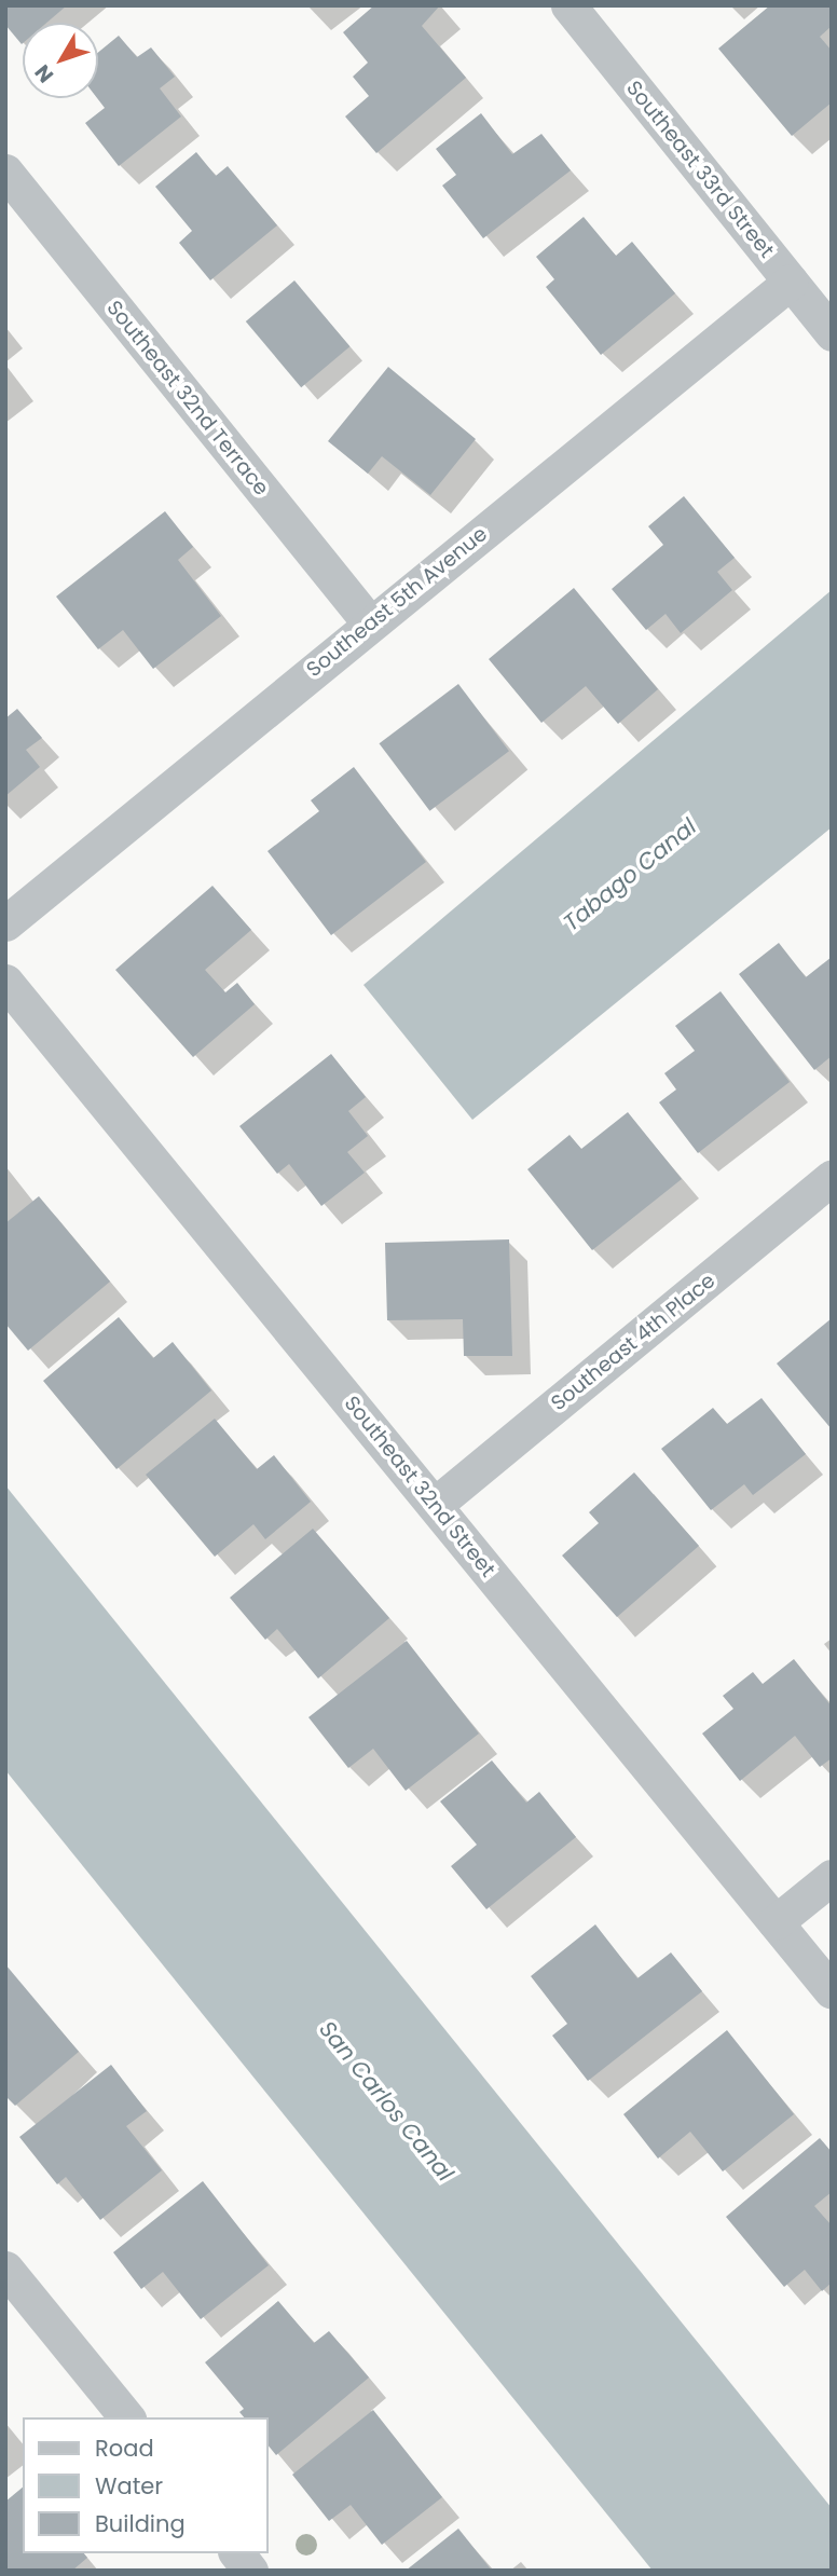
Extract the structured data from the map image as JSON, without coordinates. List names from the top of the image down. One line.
{"streets":{"street":["Southeast 33rd Street","Southeast 32nd Terrace","Southeast 5th Avenue","Southeast 4th Place","Southeast 32nd Street"]},"crossings":[["Southeast 33rd Street","Southeast 5th Avenue"],["Southeast 32nd Terrace","Southeast 5th Avenue"],["Southeast 4th Place","Southeast 32nd Street"]],"water":["Tabago Canal","San Carlos Canal"],"legend":["Road","Water","Building"],"north":"bottom left"}
